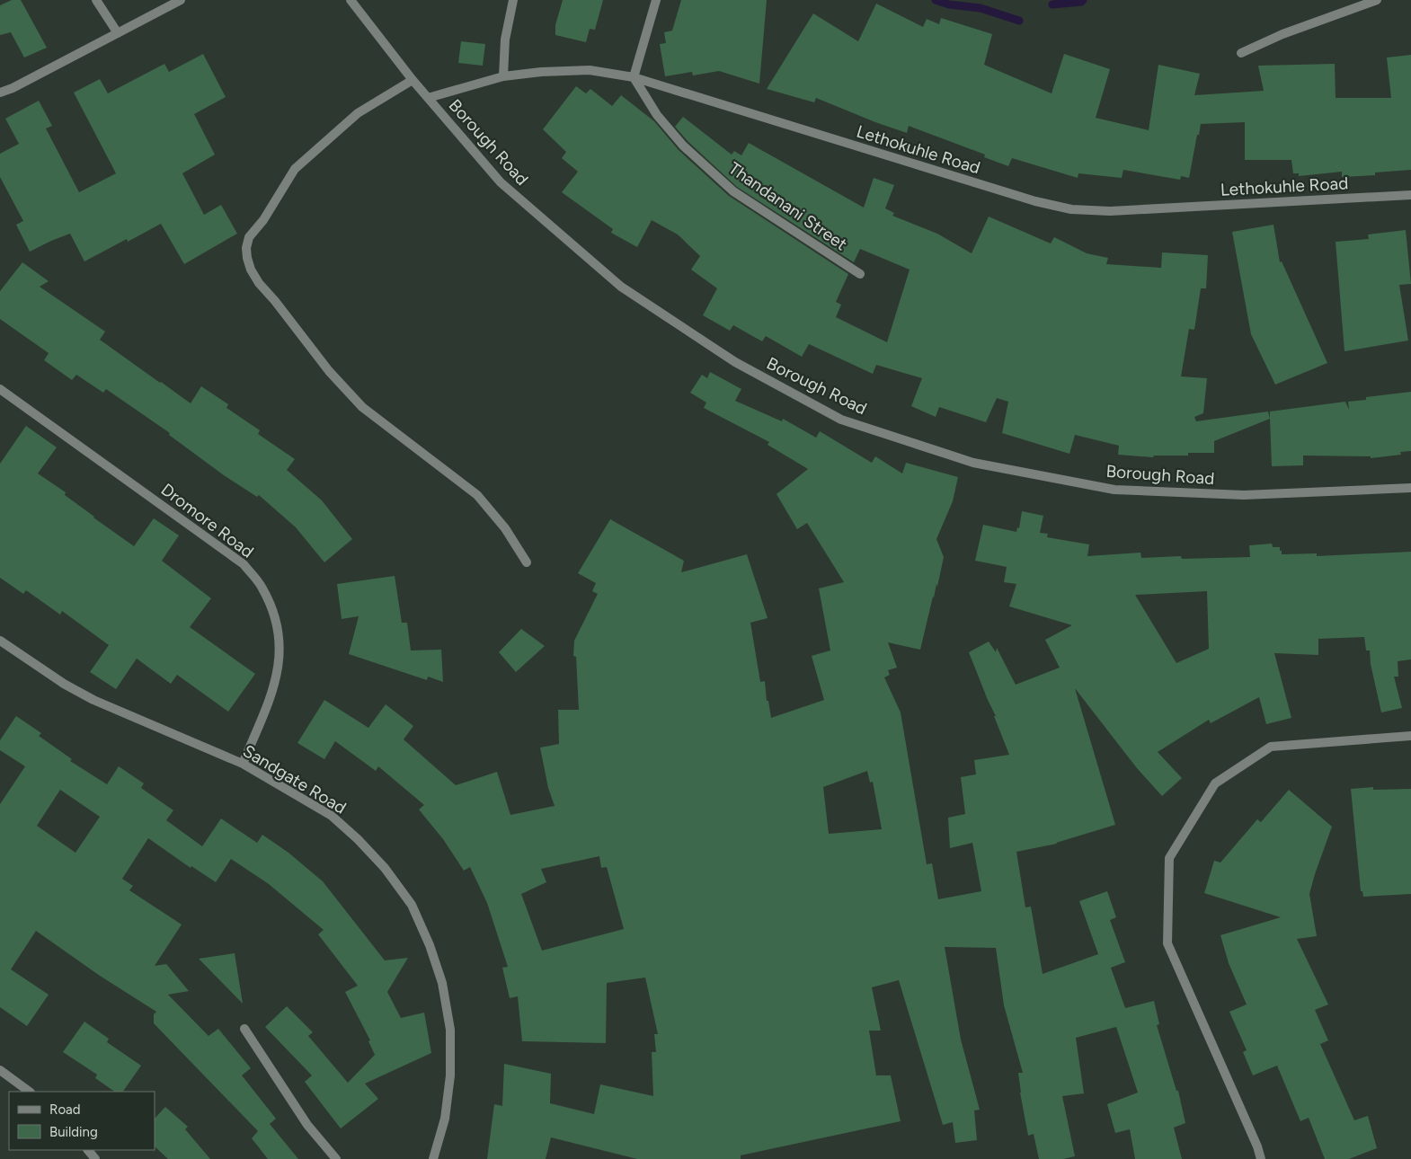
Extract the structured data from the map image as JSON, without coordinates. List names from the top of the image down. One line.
{"streets":{"street":["Borough Road","Lethokuhle Road","Thandanani Street","Dromore Road","Sandgate Road"]},"crossings":[["Borough Road","Lethokuhle Road"],["Lethokuhle Road","Thandanani Street"],["Dromore Road","Sandgate Road"]],"legend":["Road","Building"]}
